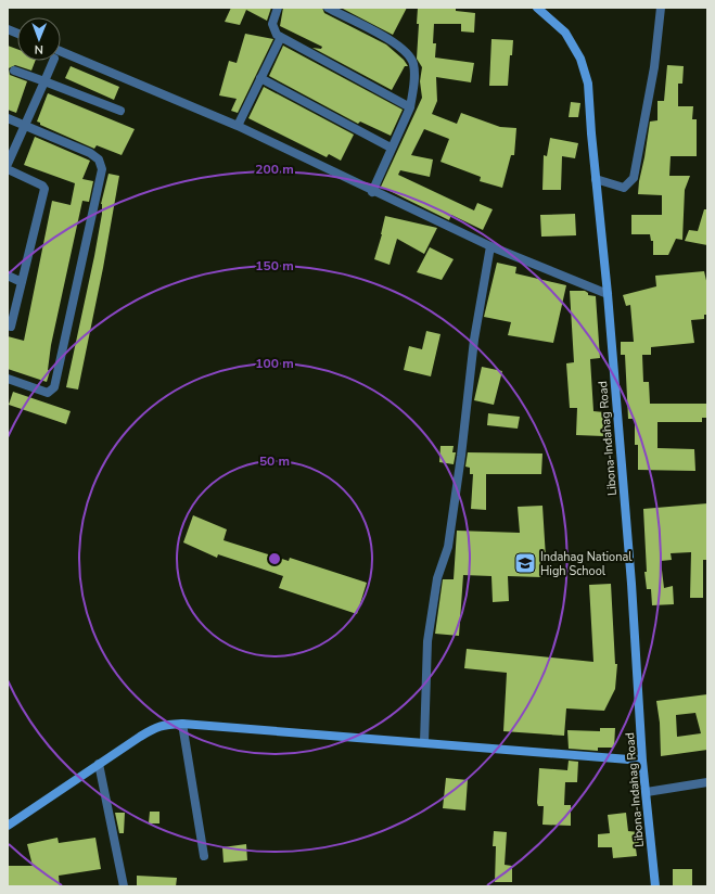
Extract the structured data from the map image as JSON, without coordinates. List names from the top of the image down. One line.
{"streets":{"main road":["Libona-Indahag Road"]},"places":{"school or university":["Indahag National High School"]},"north":"bottom","rings":["200 m","150 m","100 m","50 m"]}
